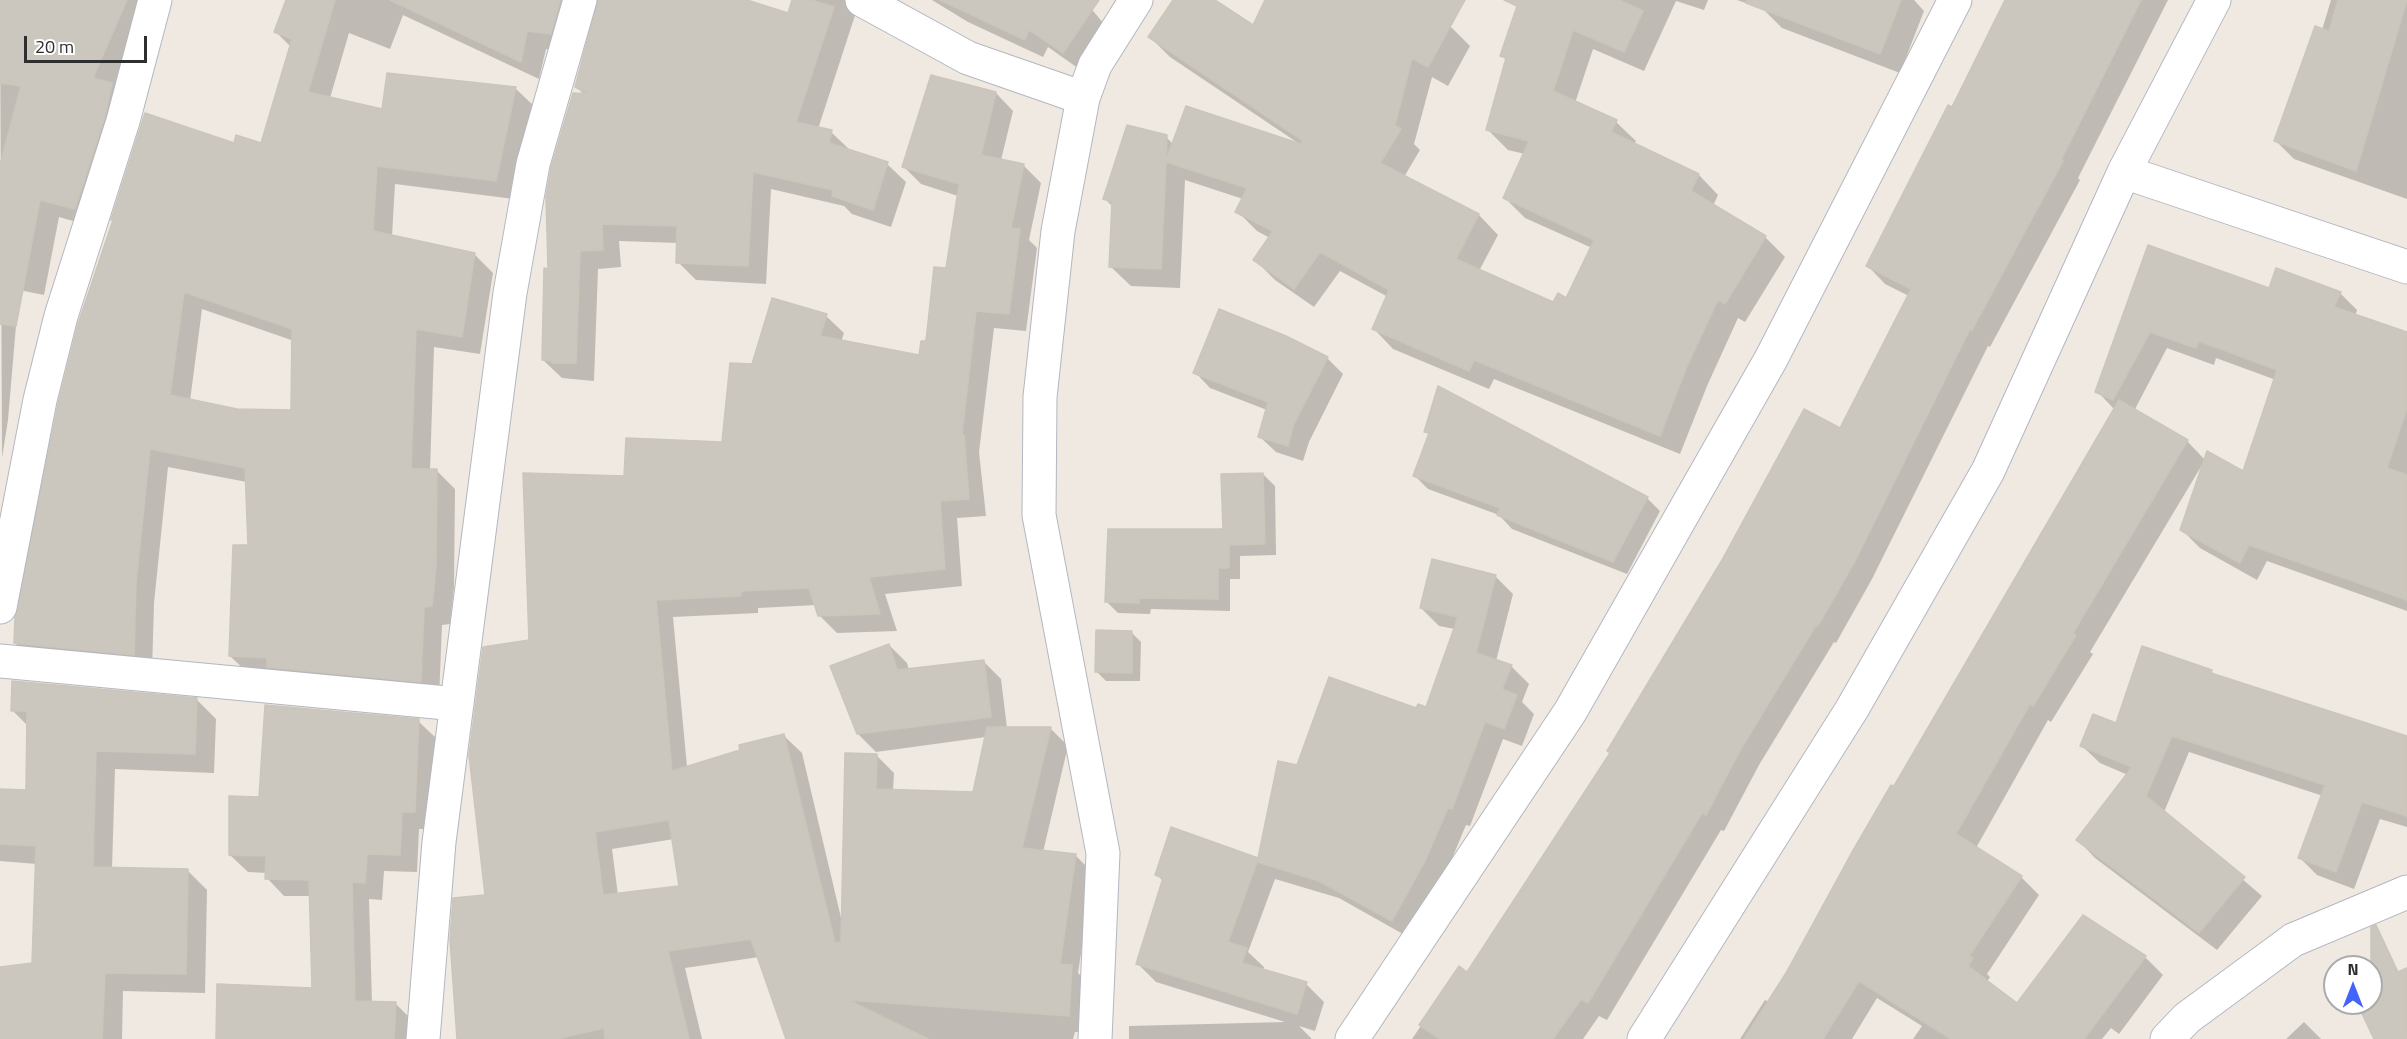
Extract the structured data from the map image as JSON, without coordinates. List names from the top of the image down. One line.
{"scale_bar":"20 m","north":"top"}
